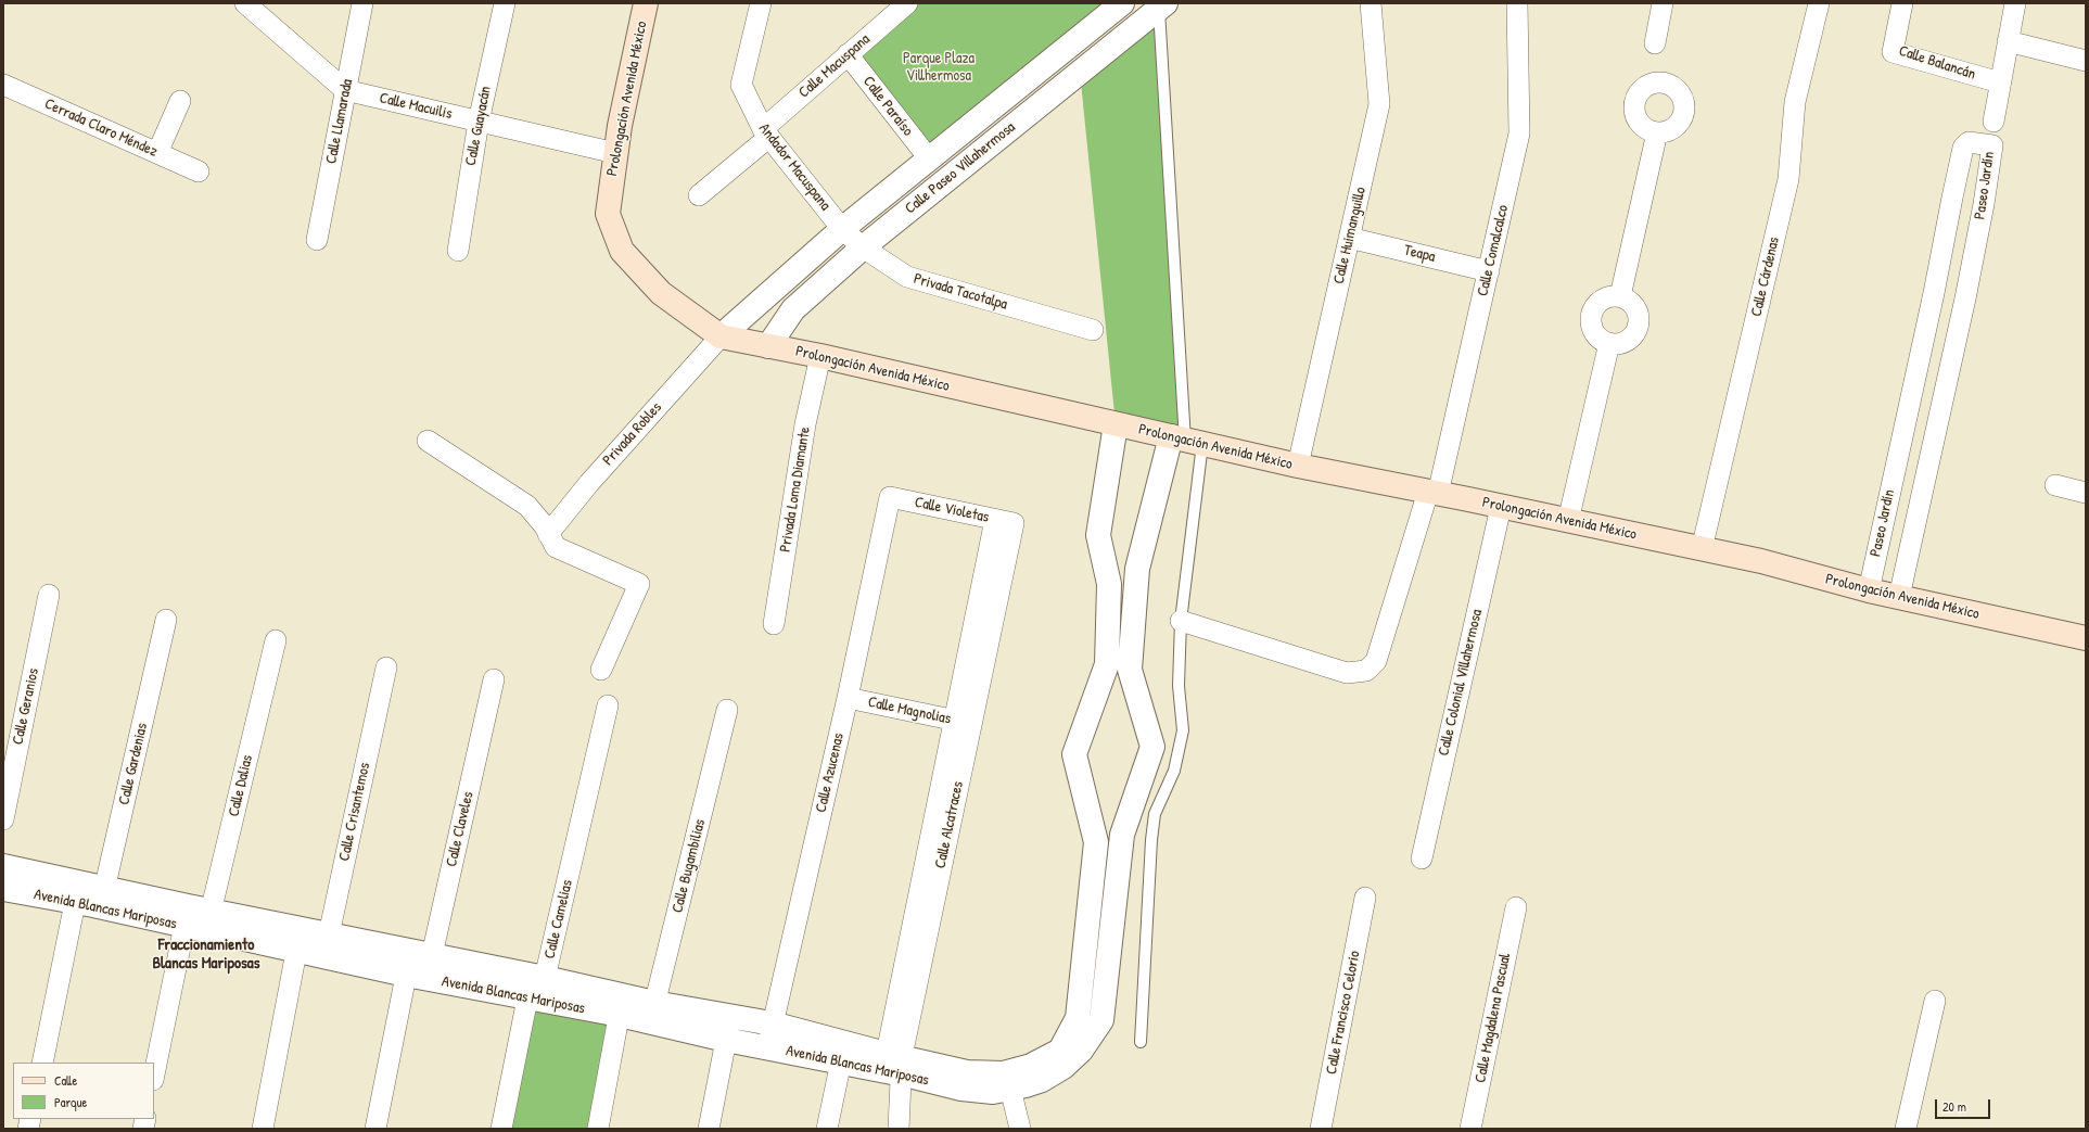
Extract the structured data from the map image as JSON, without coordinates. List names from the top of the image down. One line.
{"streets":{"main road":["Prolongación Avenida México"],"street":["Calle Balancán","Calle Macuspana","Calle Macuilis","Calle Paraíso","Calle Llamarada","Calle Guayacán","Cerrada Claro Méndez","Andador Macuspana","Calle Paseo Villahermosa","Paseo Jardín","Calle Huimanguillo","Calle Comalcalco","Teapa","Calle Cárdenas","Privada Tacotalpa","Privada Robles","Privada Loma Diamante","Calle Violetas","Calle Colonial Villahermosa","Calle Geranios","Calle Magnolias","Calle Gardenias","Calle Azucenas","Calle Dalias","Calle Crisantemos","Calle Alcatraces","Calle Claveles","Calle Bugambilias","Avenida Blancas Mariposas","Calle Camelias","Calle Francisco Celorio","Calle Magdalena Pascual"]},"crossings":[["Calle Macuspana","Calle Paraíso"],["Calle Macuspana","Andador Macuspana"],["Prolongación Avenida México","Calle Macuilis"],["Prolongación Avenida México","Calle Paseo Villahermosa"],["Prolongación Avenida México","Paseo Jardín"],["Prolongación Avenida México","Calle Huimanguillo"],["Prolongación Avenida México","Calle Comalcalco"],["Prolongación Avenida México","Calle Cárdenas"],["Prolongación Avenida México","Privada Robles"],["Prolongación Avenida México","Privada Loma Diamante"],["Prolongación Avenida México","Calle Colonial Villahermosa"],["Prolongación Avenida México","Avenida Blancas Mariposas"],["Calle Macuilis","Calle Llamarada"],["Calle Macuilis","Calle Guayacán"],["Calle Paraíso","Calle Paseo Villahermosa"],["Andador Macuspana","Calle Paseo Villahermosa"],["Andador Macuspana","Privada Tacotalpa"],["Calle Paseo Villahermosa","Privada Tacotalpa"],["Calle Paseo Villahermosa","Privada Robles"],["Calle Huimanguillo","Teapa"],["Calle Comalcalco","Teapa"],["Calle Violetas","Calle Azucenas"],["Calle Violetas","Calle Alcatraces"],["Calle Magnolias","Calle Azucenas"],["Calle Magnolias","Calle Alcatraces"],["Calle Gardenias","Avenida Blancas Mariposas"],["Calle Azucenas","Avenida Blancas Mariposas"],["Calle Dalias","Avenida Blancas Mariposas"],["Calle Crisantemos","Avenida Blancas Mariposas"],["Calle Alcatraces","Avenida Blancas Mariposas"],["Calle Claveles","Avenida Blancas Mariposas"],["Calle Bugambilias","Avenida Blancas Mariposas"],["Avenida Blancas Mariposas","Calle Camelias"]],"districts":["Fraccionamiento Blancas Mariposas"],"parks":["Parque Plaza Villhermosa"],"legend":["Calle","Parque"],"scale_bar":"20 m"}
